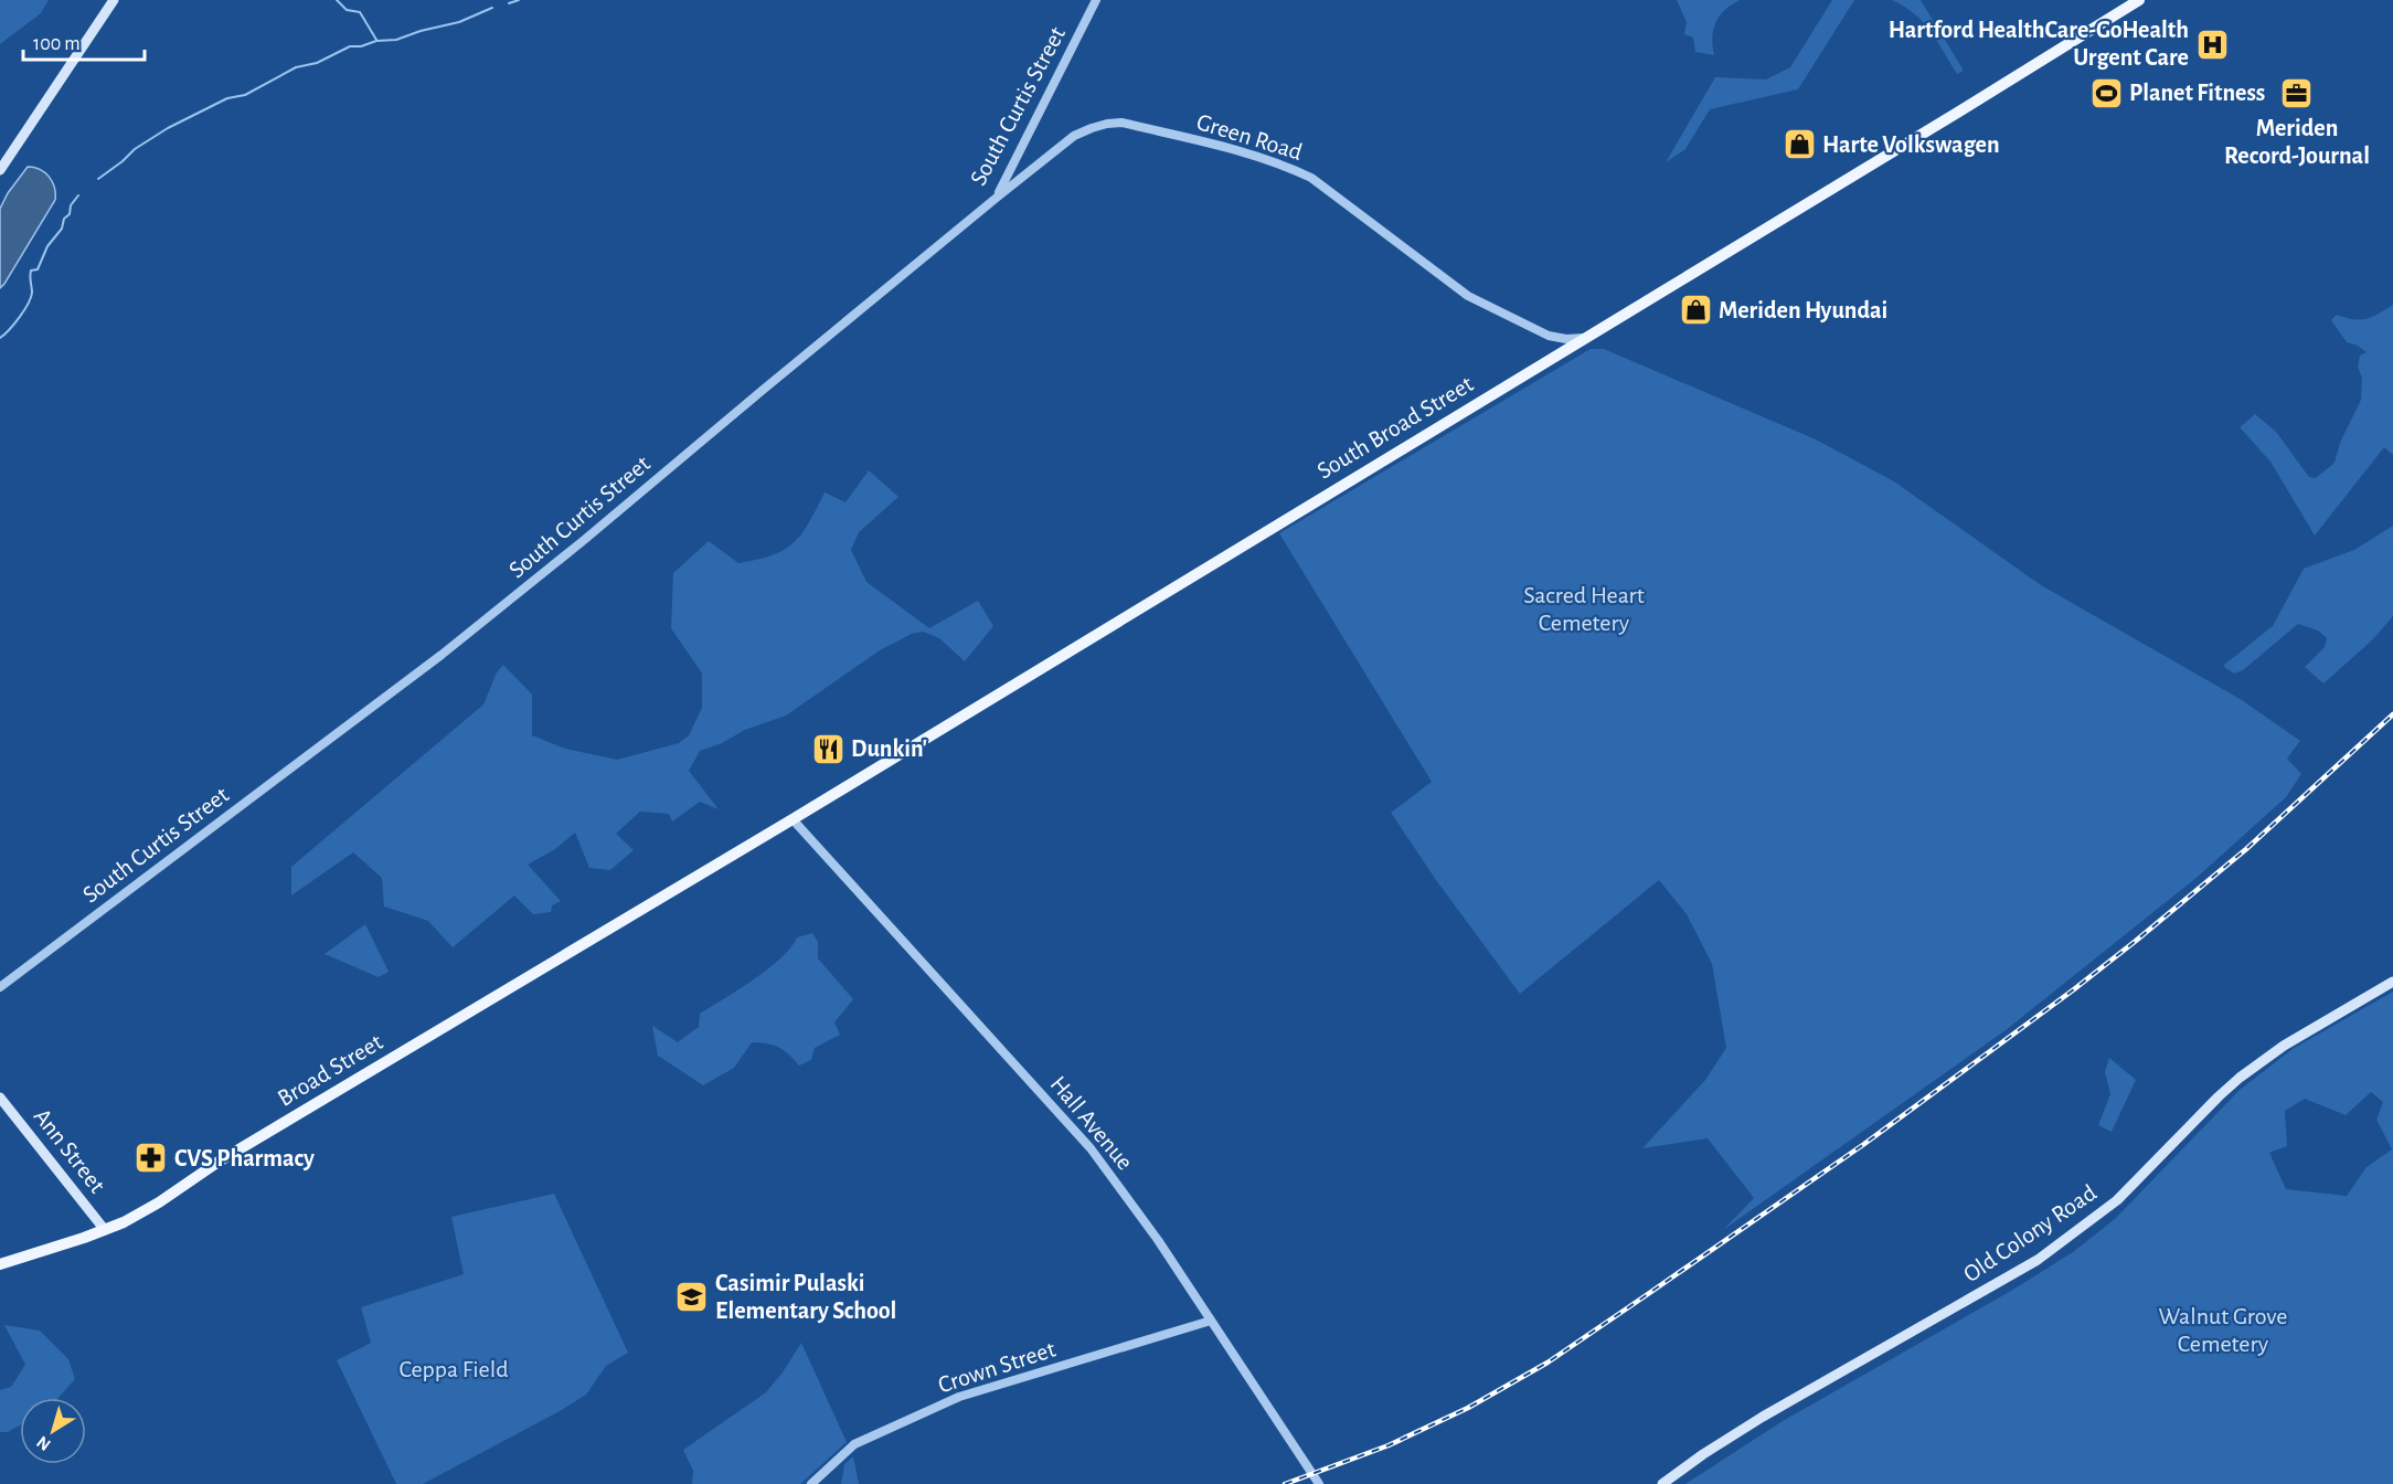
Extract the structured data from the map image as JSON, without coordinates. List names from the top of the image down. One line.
{"streets":{"main road":["South Broad Street","Broad Street","Ann Street","Old Colony Road"],"street":["South Curtis Street","Green Road","Hall Avenue","Crown Street"]},"crossings":[["South Curtis Street","Green Road"],["Green Road","South Broad Street"],["South Broad Street","Broad Street"],["South Broad Street","Hall Avenue"],["Broad Street","Ann Street"],["Hall Avenue","Crown Street"]],"parks":["Sacred Heart Cemetery","Walnut Grove Cemetery","Ceppa Field"],"places":{"hospital":["Hartford HealthCare-GoHealth Urgent Care"],"sports":["Planet Fitness"],"office":["Meriden Record-Journal"],"shop":["Harte Volkswagen","Meriden Hyundai"],"restaurant":["Dunkin'"],"pharmacy":["CVS Pharmacy"],"school or university":["Casimir Pulaski Elementary School"]},"scale_bar":"100 m","north":"bottom left"}
